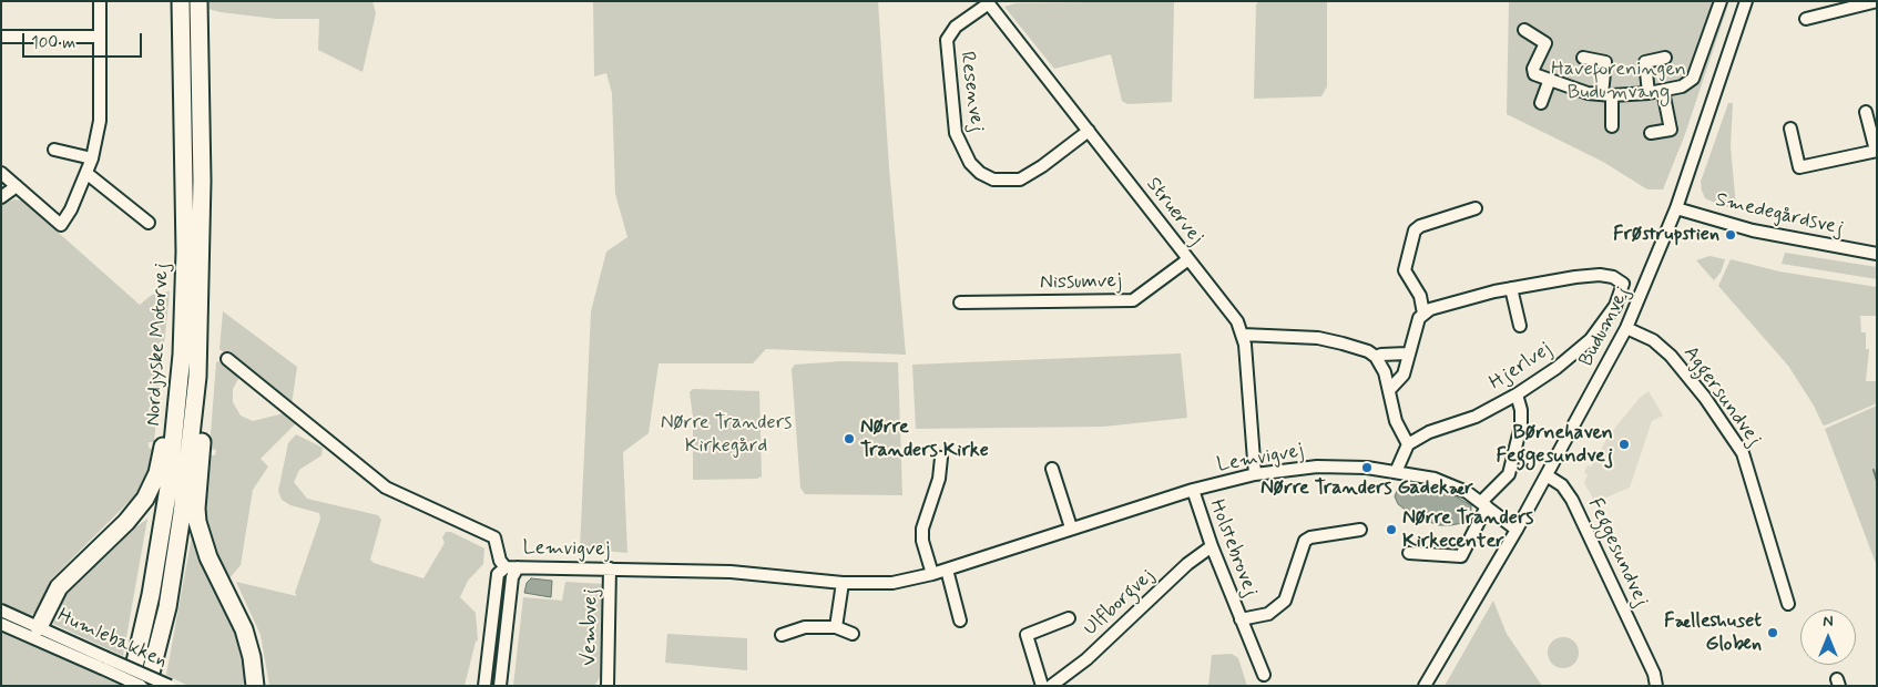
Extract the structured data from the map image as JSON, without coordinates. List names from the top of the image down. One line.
{"streets":{"highway":["Nordjyske Motorvej"],"street":["Resenvej","Struervej","Smedegårdsvej","Nissumvej","Budumvej","Hjerlvej","Aggersundvej","Lemvigvej","Holstebrovej","Feggesundvej","Ulfborgvej","Vembvej","Humlebakken"]},"crossings":[["Resenvej","Struervej"],["Struervej","Nissumvej"],["Struervej","Lemvigvej"],["Smedegårdsvej","Budumvej"],["Budumvej","Aggersundvej"],["Budumvej","Lemvigvej"],["Budumvej","Feggesundvej"],["Lemvigvej","Holstebrovej"],["Lemvigvej","Vembvej"],["Holstebrovej","Ulfborgvej"]],"parks":["Haveforeningen Budumvang","Nørre Tranders Kirkegård"],"places":["Frøstrupstien","Nørre Tranders Kirke","Børnehaven Feggesundvej","Nørre Tranders Gadekær","Nørre Tranders Kirkecenter","Fælleshuset Globen"],"scale_bar":"100 m","north":"top"}
